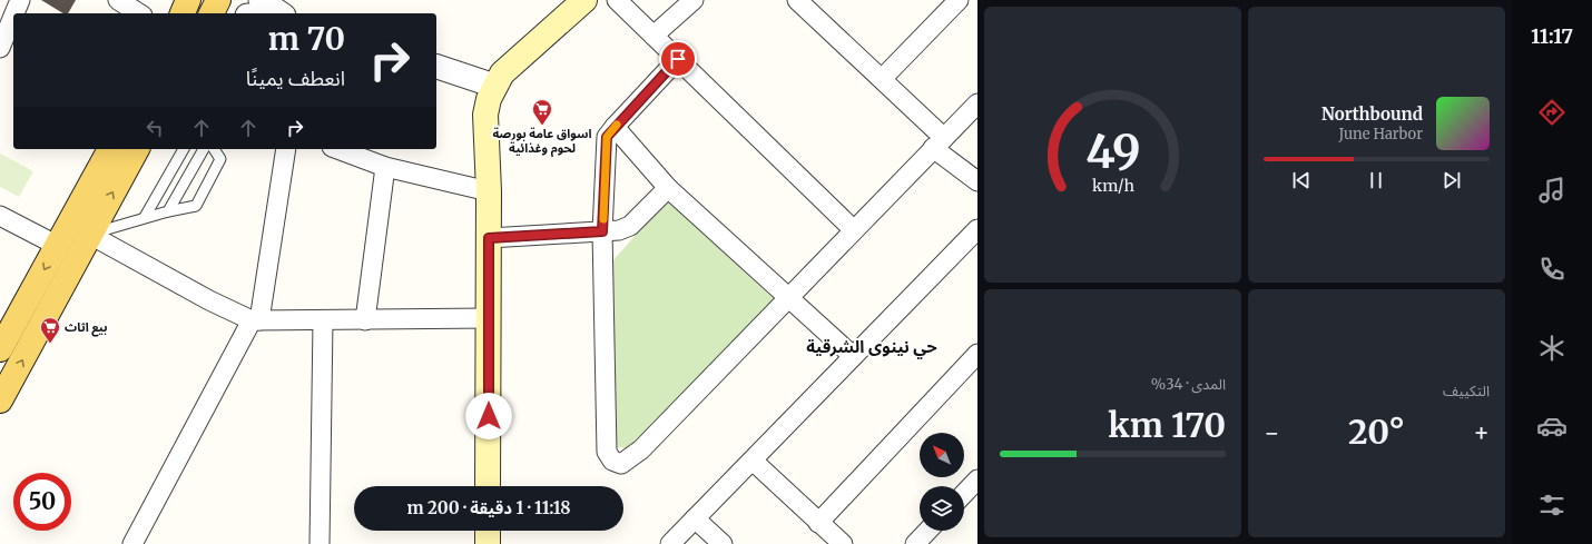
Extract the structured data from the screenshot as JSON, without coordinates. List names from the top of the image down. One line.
{"districts":["حي نينوى الشرقية"],"places":{"supermarket":["اسواق عامة بورصة لحوم وغذائية","بيع اثاث"]},"north":"top left","page":{"tabs":"11:17","turn":["70 m","انعطف يمينًا"],"song":["Northbound","June Harbor"],"tile":["التكييف",["المدى · 34%","170 km"]],"heat":["−","20°","+"],"limit":"50","trip":"11:18 · 1 دقيقة · 200 m","gauge":["49","km/h"]}}
